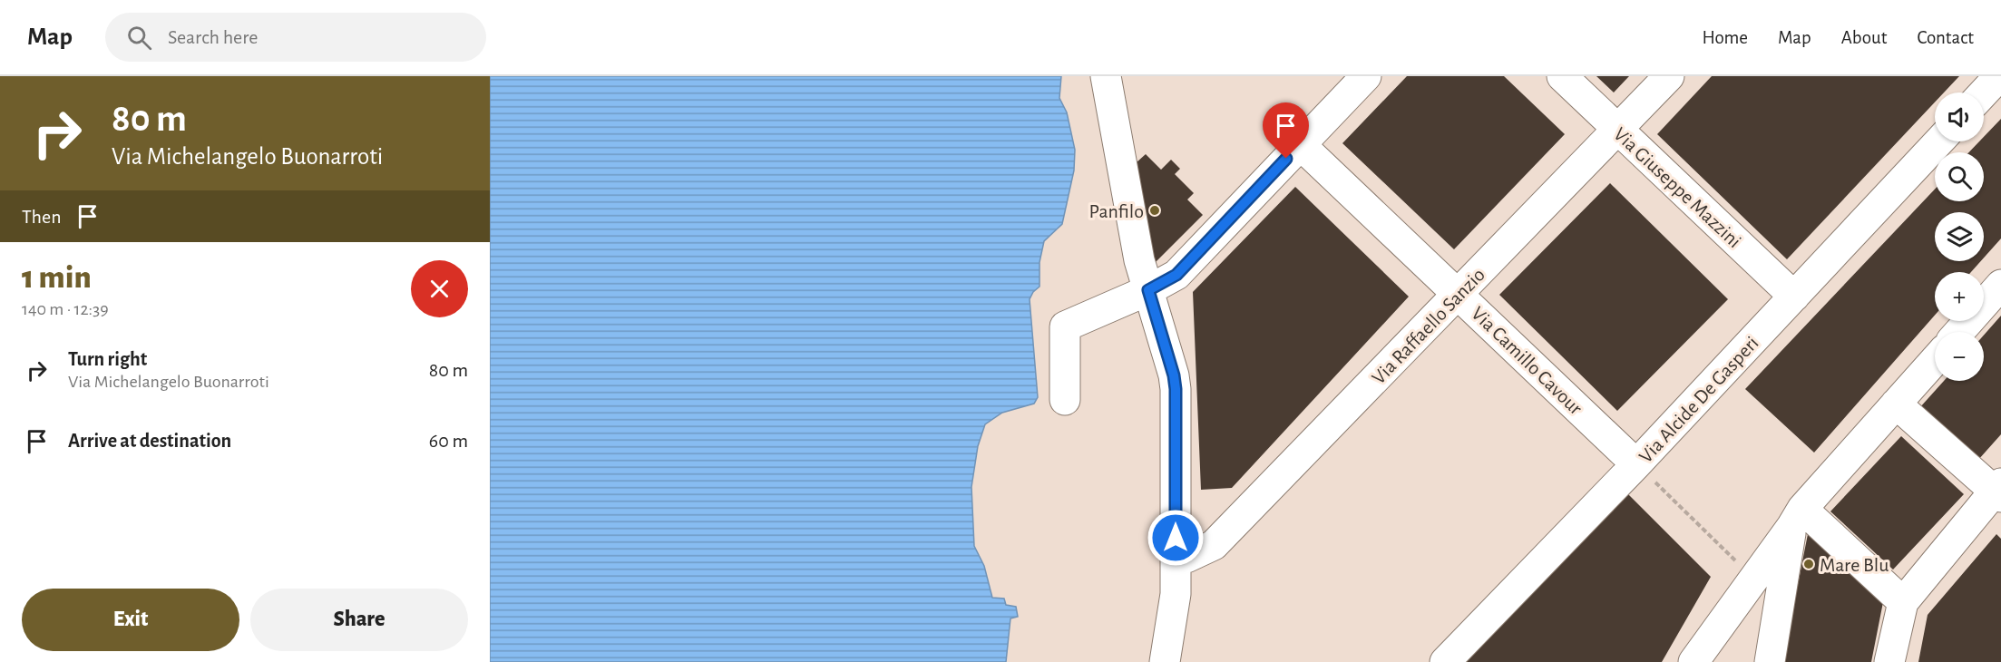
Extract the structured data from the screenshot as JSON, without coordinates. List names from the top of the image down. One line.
{"streets":{"street":["Via Giuseppe Mazzini","Via Raffaello Sanzio","Via Camillo Cavour","Via Alcide De Gasperi"]},"crossings":[["Via Giuseppe Mazzini","Via Raffaello Sanzio"],["Via Giuseppe Mazzini","Via Alcide De Gasperi"],["Via Raffaello Sanzio","Via Camillo Cavour"],["Via Camillo Cavour","Via Alcide De Gasperi"]],"places":["Panfilo","Mare Blu"],"page":{"header":"Map","search":"Search here","nav":["Home","Map","About","Contact"],"turn":["80 m","Via Michelangelo Buonarroti"],"map_buttons":["+","−"],"then":"Then","heading":["1 min","140 m · 12:39"],"list":[{"name":"Turn right","note":"Via Michelangelo Buonarroti","value":"80 m"},{"name":"Arrive at destination","value":"60 m"}],"buttons":["Exit","Share"]}}
